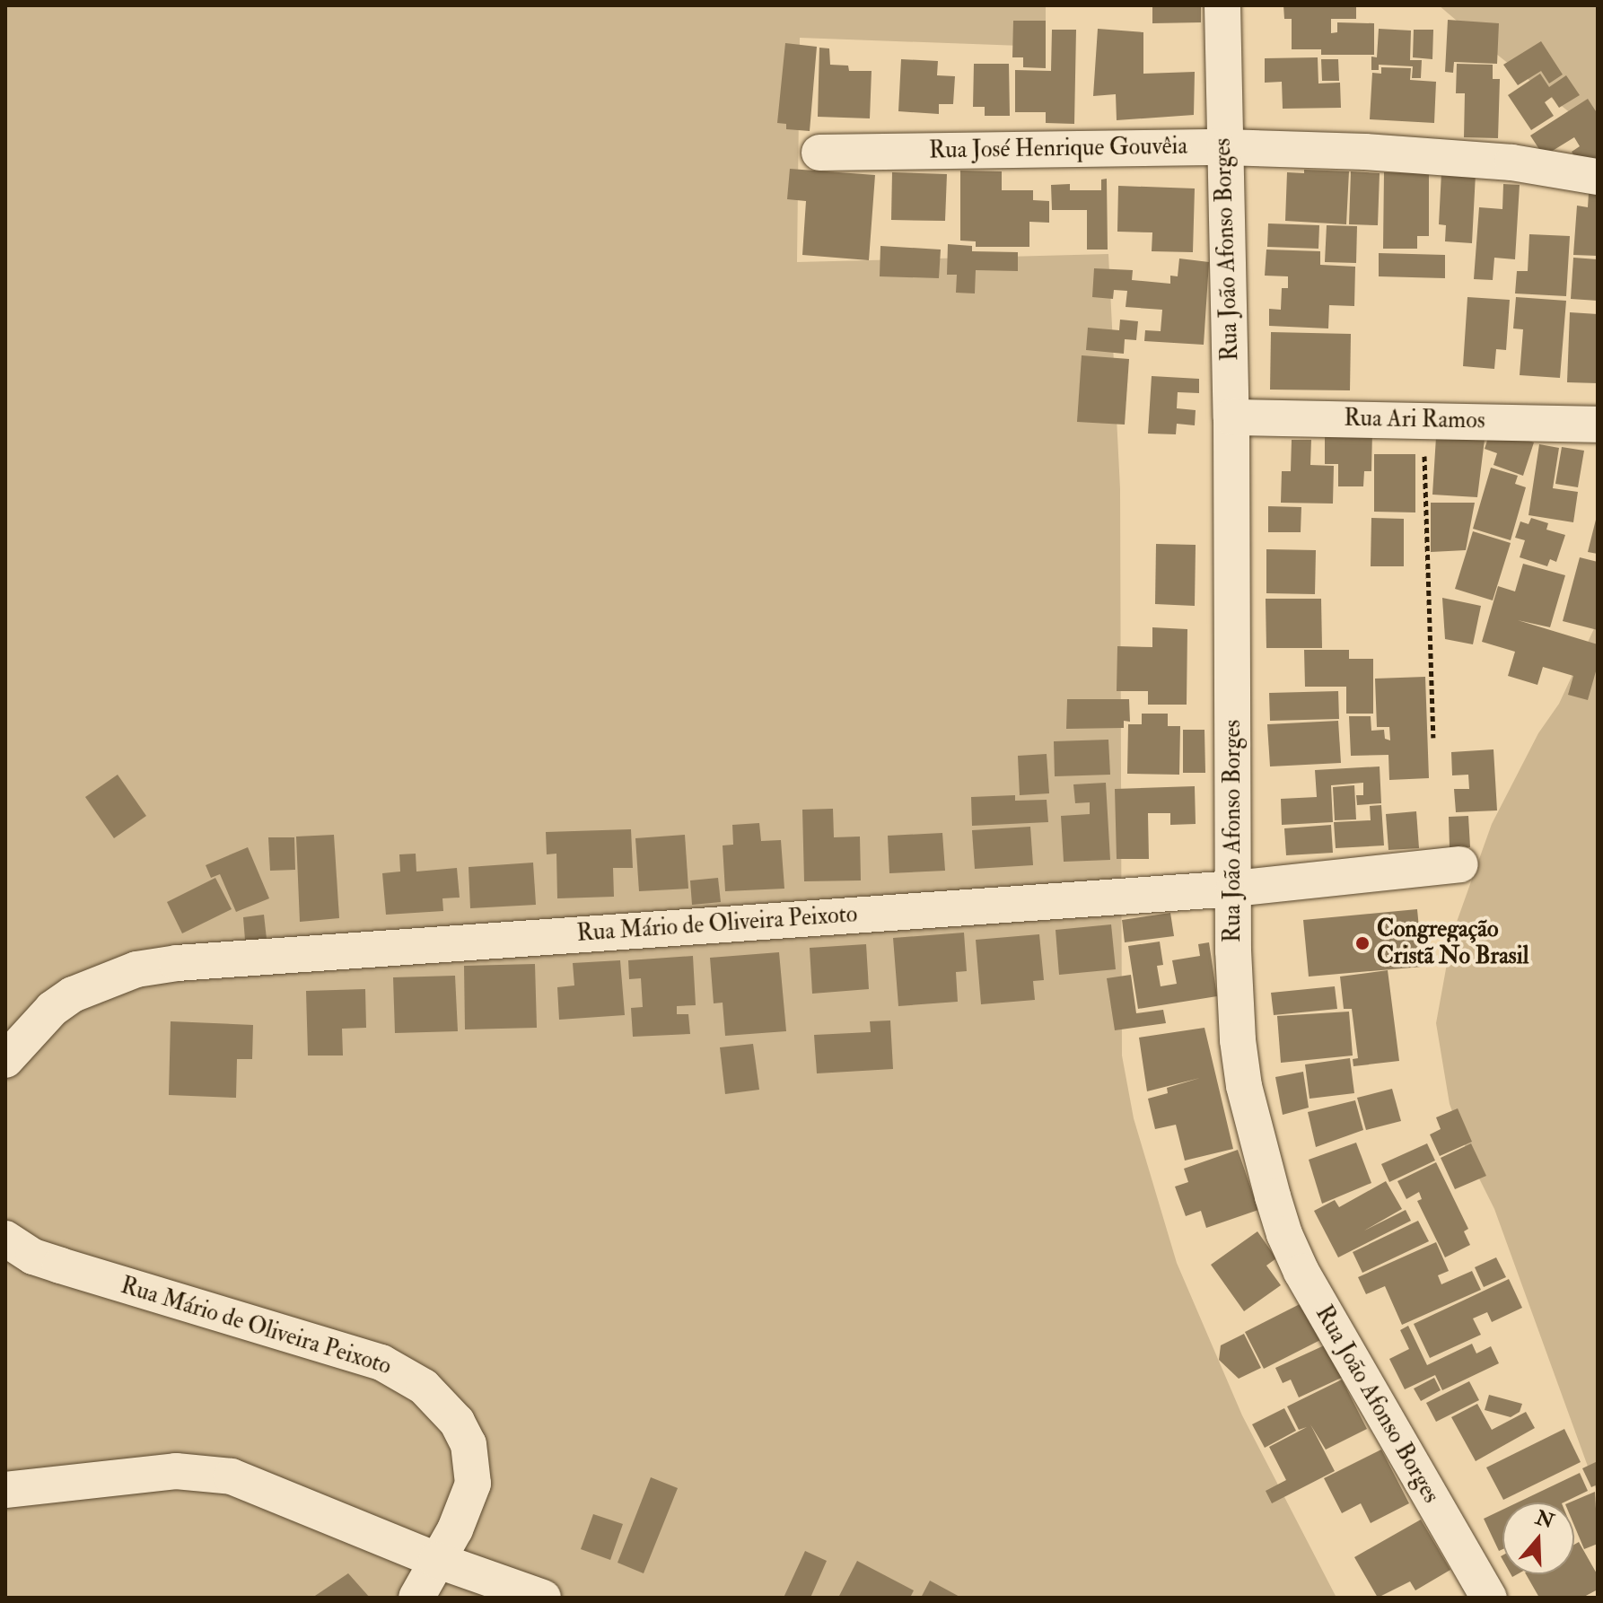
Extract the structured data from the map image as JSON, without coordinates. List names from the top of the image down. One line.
{"streets":{"street":["Rua José Henrique Gouvêia","Rua João Afonso Borges","Rua Ari Ramos","Rua Mário de Oliveira Peixoto"]},"crossings":[["Rua José Henrique Gouvêia","Rua João Afonso Borges"],["Rua João Afonso Borges","Rua Ari Ramos"],["Rua João Afonso Borges","Rua Mário de Oliveira Peixoto"]],"places":["Congregação Cristã No Brasil"],"north":"top"}
